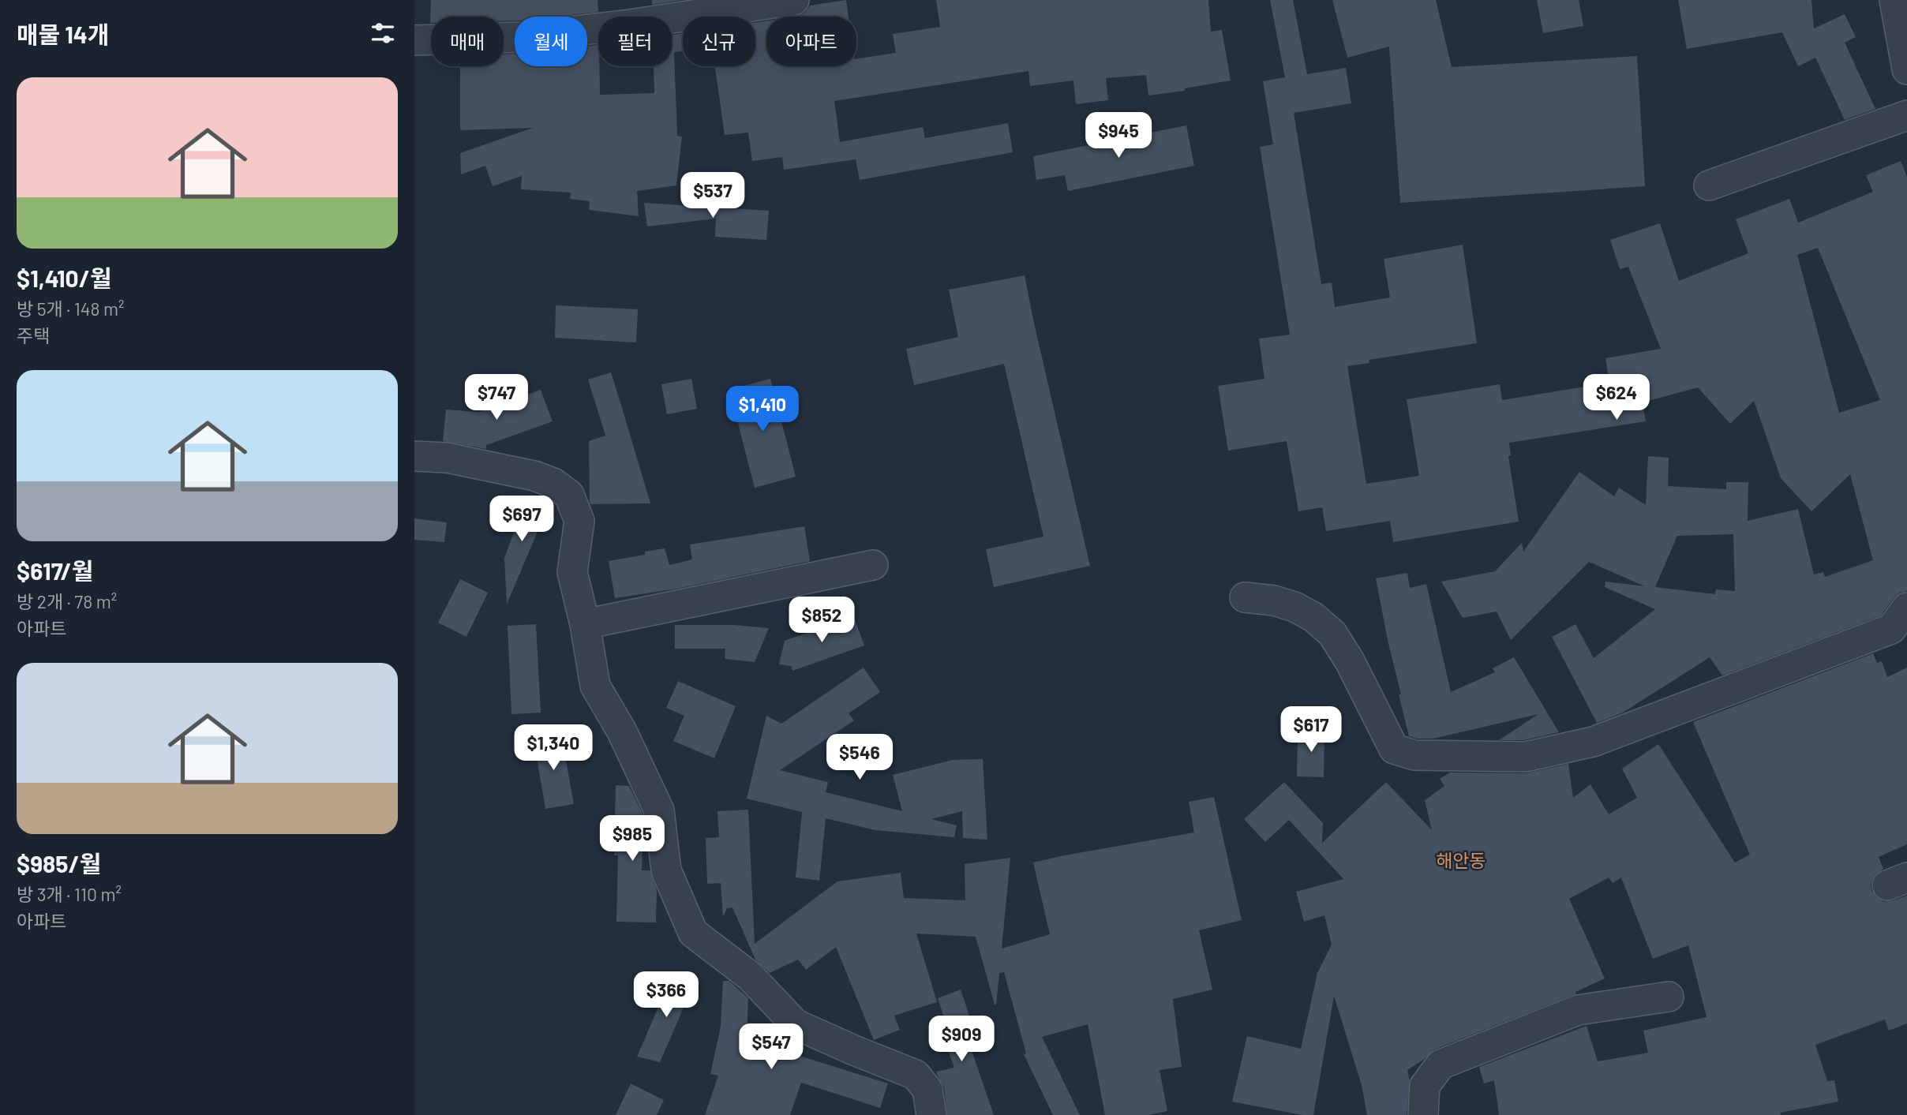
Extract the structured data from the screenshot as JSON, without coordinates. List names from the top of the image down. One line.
{"districts":["해안동"],"page":{"heading":"매물 14개","chip":["매매","월세","필터","신규","아파트"],"list":[{"name":"$1,410/월","note":"방 5개 · 148 m² · 주택"},{"name":"$617/월","note":"방 2개 · 78 m² · 아파트"},{"name":"$985/월","note":"방 3개 · 110 m² · 아파트"}],"price":["$945","$537","$747","$624","$1,410","$697","$852","$617","$1,340","$546","$985","$366","$909","$547"]}}
